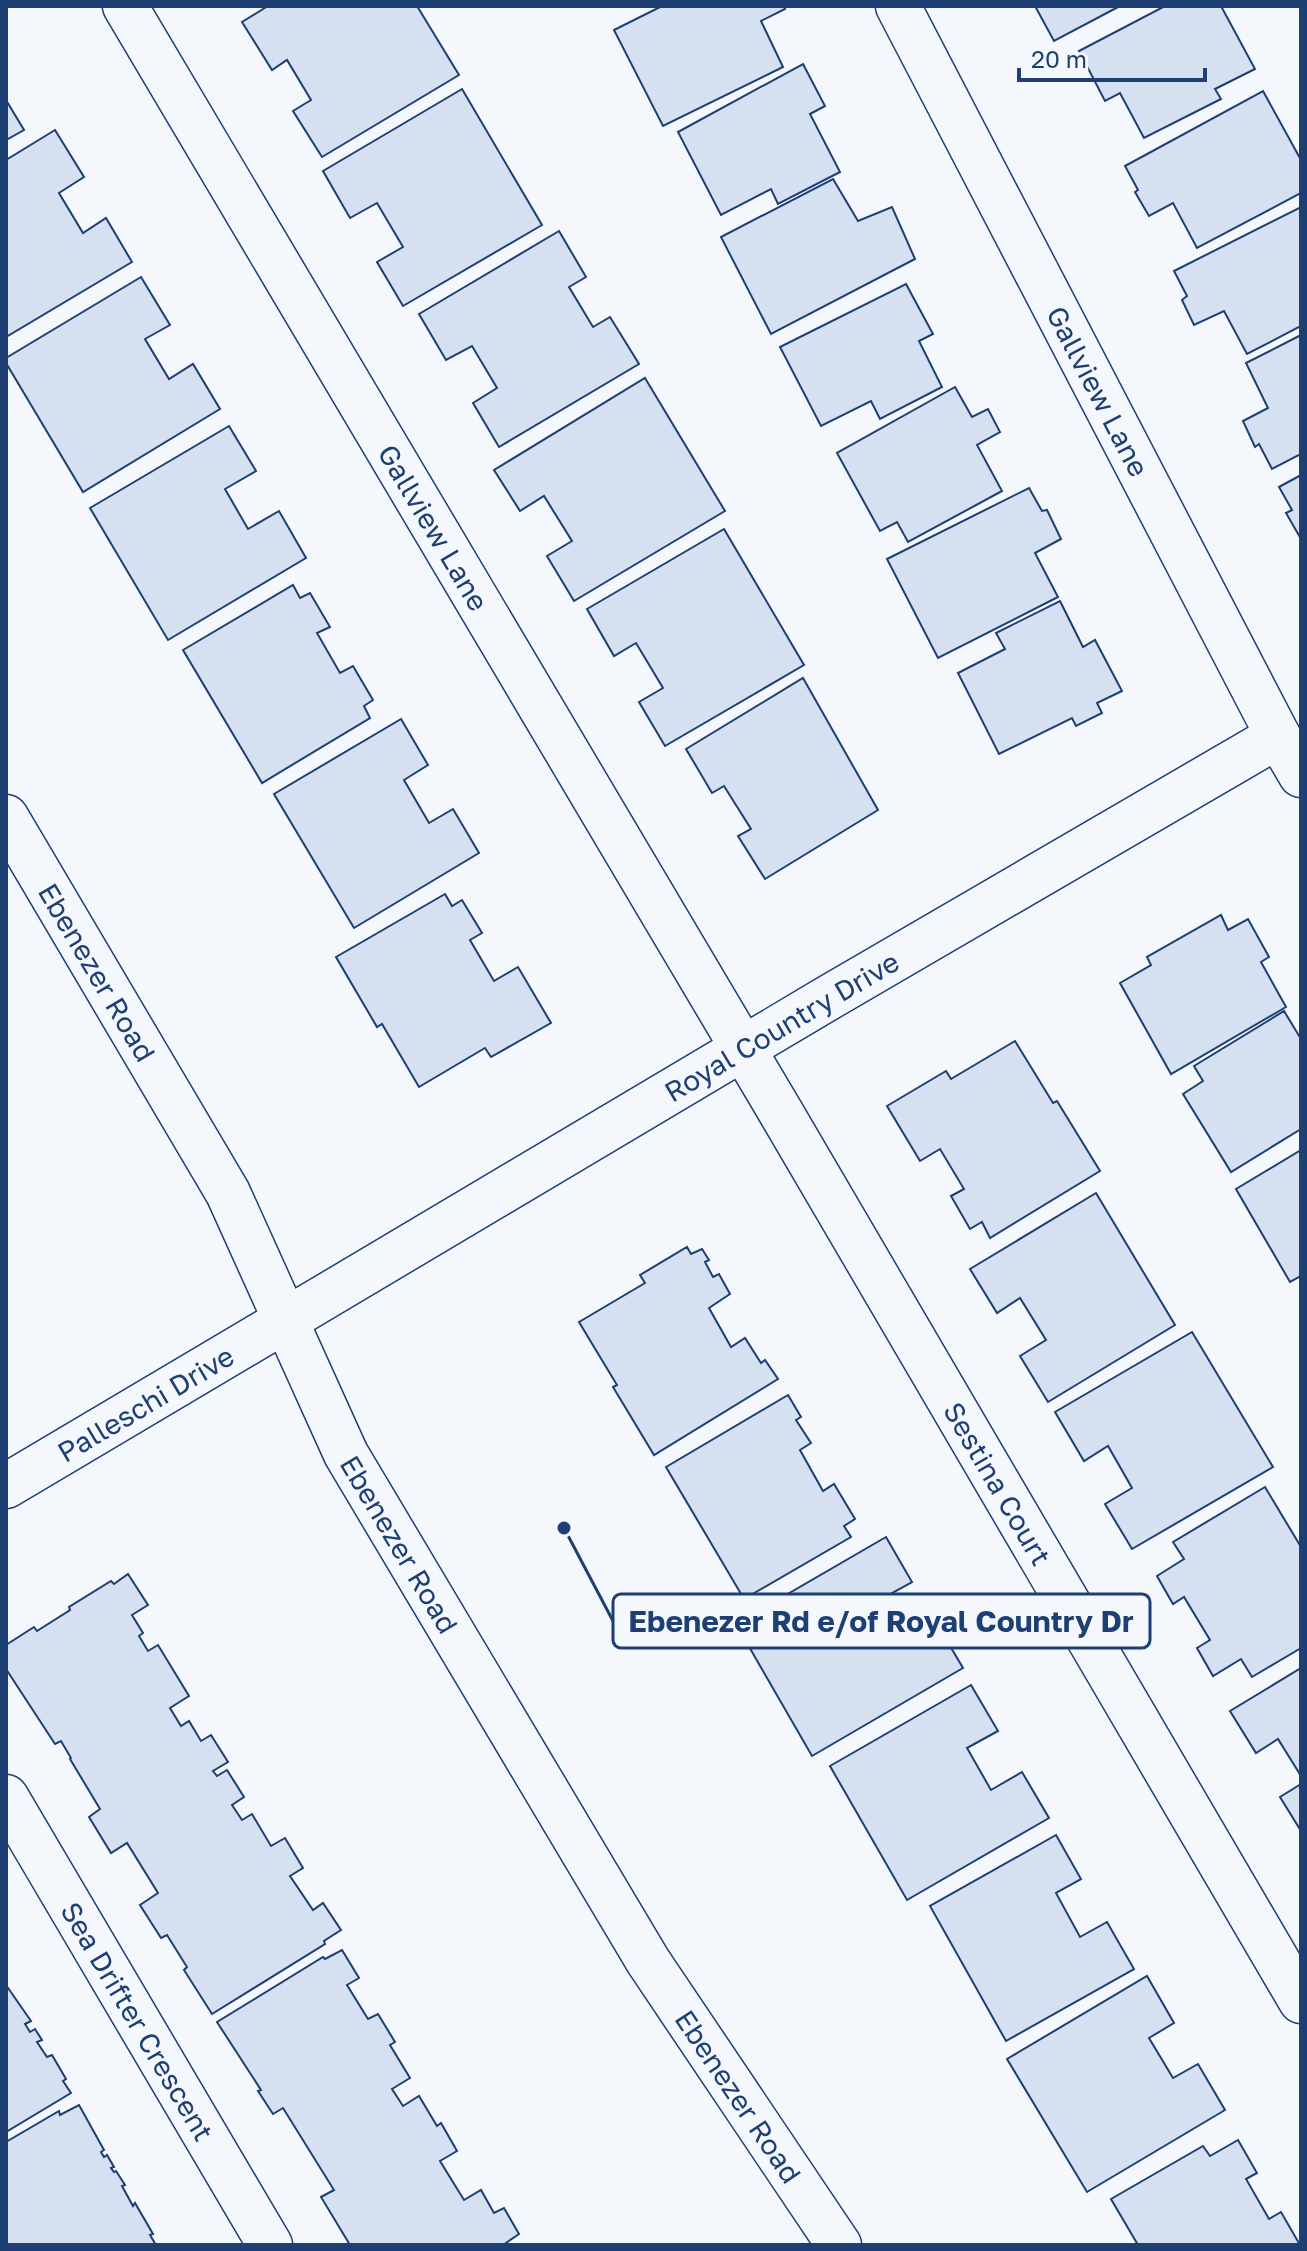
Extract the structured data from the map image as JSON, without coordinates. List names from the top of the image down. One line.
{"streets":{"street":["Gallview Lane","Ebenezer Road","Royal Country Drive","Palleschi Drive","Sestina Court","Sea Drifter Crescent"]},"crossings":[["Gallview Lane","Royal Country Drive"],["Gallview Lane","Sestina Court"],["Ebenezer Road","Royal Country Drive"],["Ebenezer Road","Palleschi Drive"],["Royal Country Drive","Palleschi Drive"],["Royal Country Drive","Sestina Court"]],"places":["Ebenezer Rd e/of Royal Country Dr"],"scale_bar":"20 m"}
